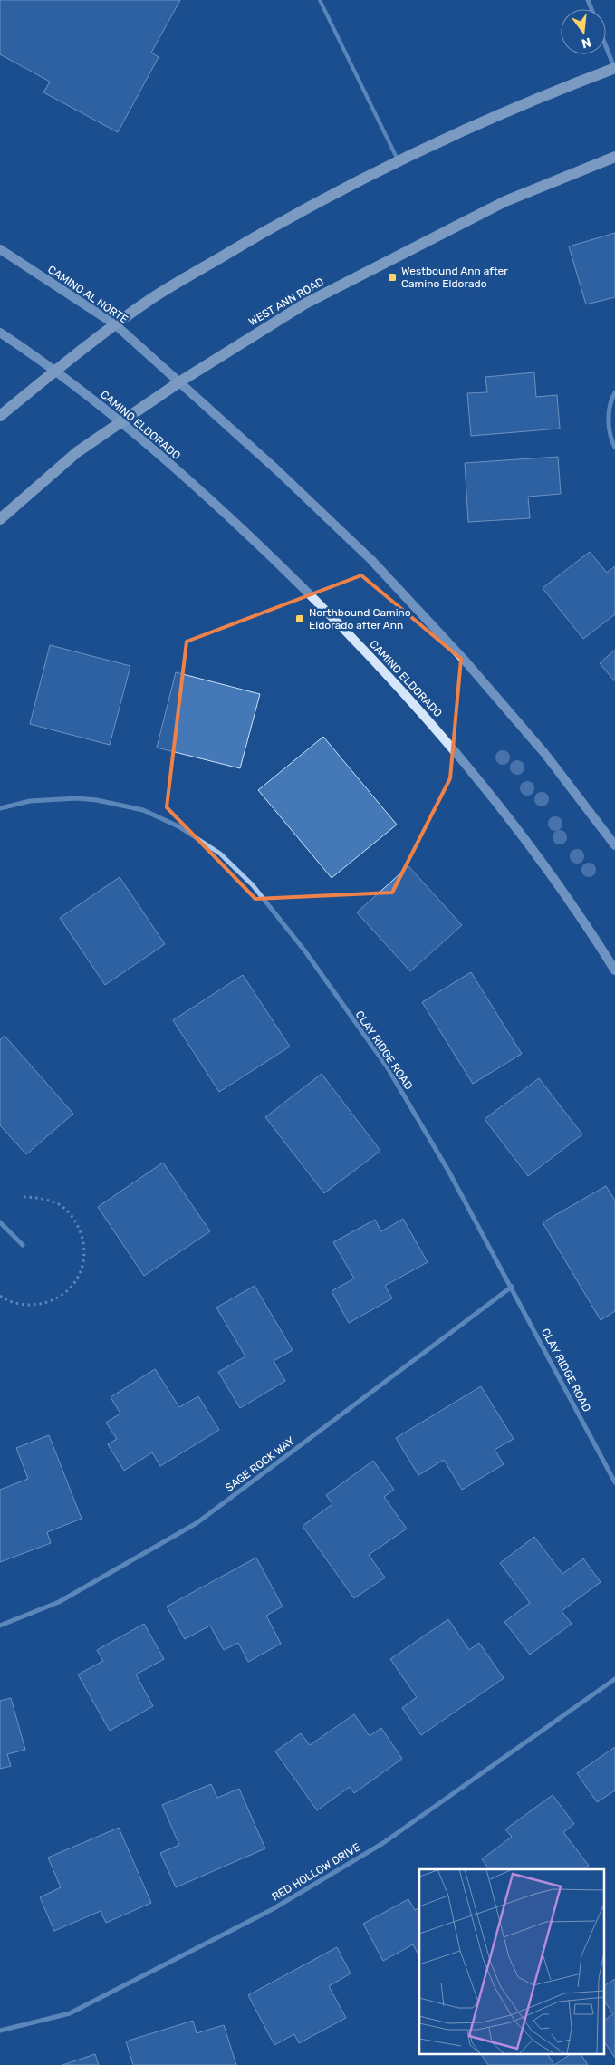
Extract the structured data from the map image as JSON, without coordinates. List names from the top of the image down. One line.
{"streets":{"main road":["CAMINO AL NORTE","WEST ANN ROAD","CAMINO ELDORADO"],"street":["CLAY RIDGE ROAD","SAGE ROCK WAY","RED HOLLOW DRIVE"]},"crossings":[["CAMINO AL NORTE","WEST ANN ROAD"],["WEST ANN ROAD","CAMINO ELDORADO"],["CLAY RIDGE ROAD","SAGE ROCK WAY"]],"places":{"transit":["Westbound Ann after Camino Eldorado","Northbound Camino Eldorado after Ann"]},"north":"bottom"}
